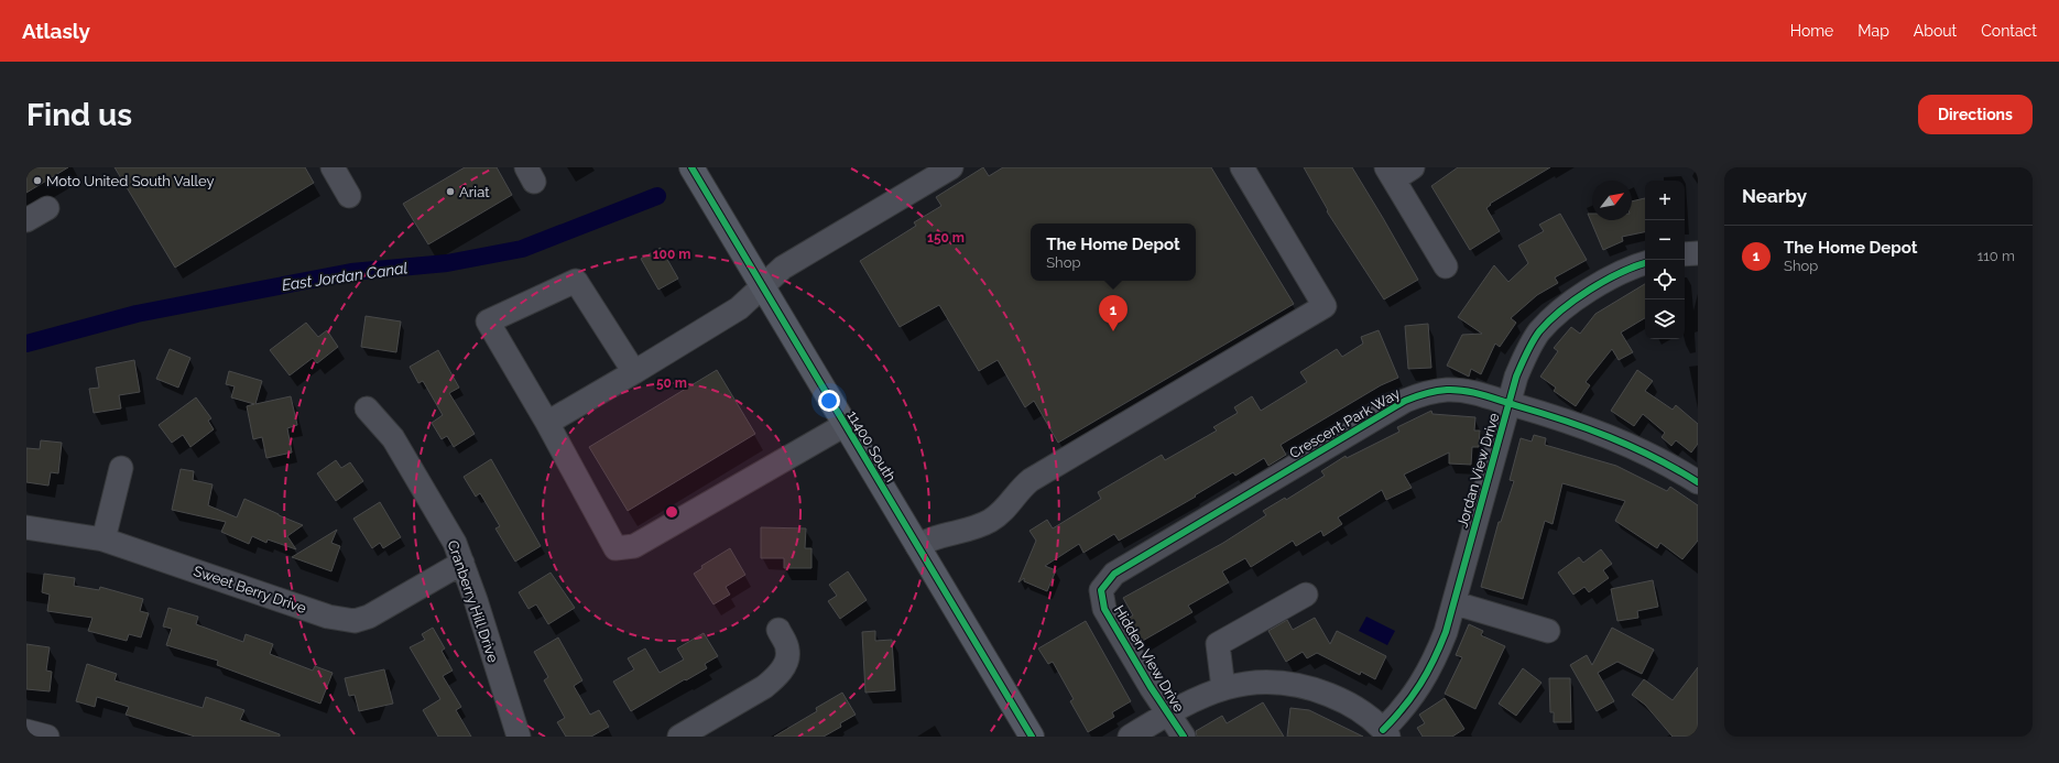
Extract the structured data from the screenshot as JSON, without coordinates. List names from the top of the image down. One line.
{"streets":{"main road":["11400 South"],"street":["Crescent Park Way","Jordan View Drive","Sweet Berry Drive","Cranberry Hill Drive","Hidden View Drive"]},"crossings":[["Crescent Park Way","Jordan View Drive"],["Crescent Park Way","Hidden View Drive"],["Sweet Berry Drive","Cranberry Hill Drive"]],"water":["East Jordan Canal"],"places":["Moto United South Valley","Ariat"],"north":"top right","page":{"header":"Atlasly","nav":["Home","Map","About","Contact"],"buttons":"Directions","title":"Find us","heading":"Nearby","map_buttons":["+","−"],"popup":["The Home Depot","Shop"],"list":[{"mark":"1","name":"The Home Depot","note":"Shop","value":"110 m"}],"pins":"1"},"rings":["150 m","100 m","50 m"]}
